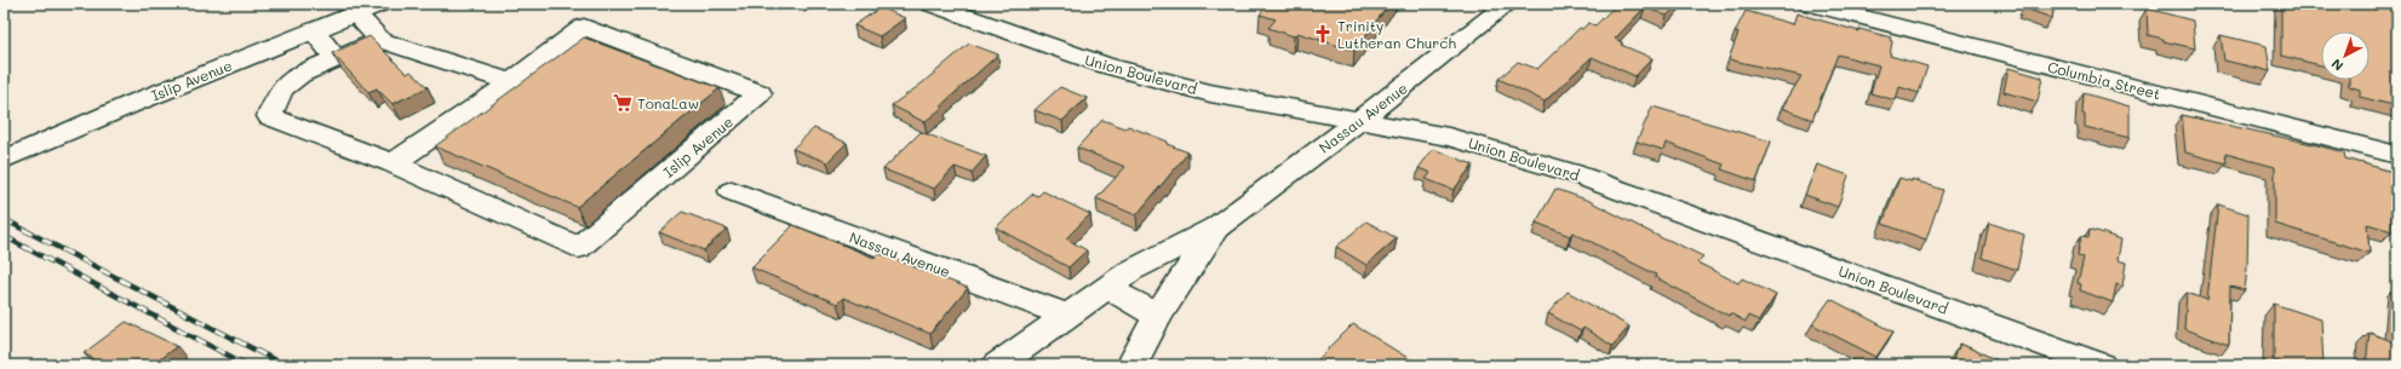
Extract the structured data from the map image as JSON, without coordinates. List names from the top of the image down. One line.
{"streets":{"street":["Union Boulevard","Islip Avenue","Columbia Street","Nassau Avenue"]},"crossings":[["Union Boulevard","Nassau Avenue"]],"places":{"church":["Trinity Lutheran Church"],"supermarket":["TonaLaw"]},"north":"bottom left"}
